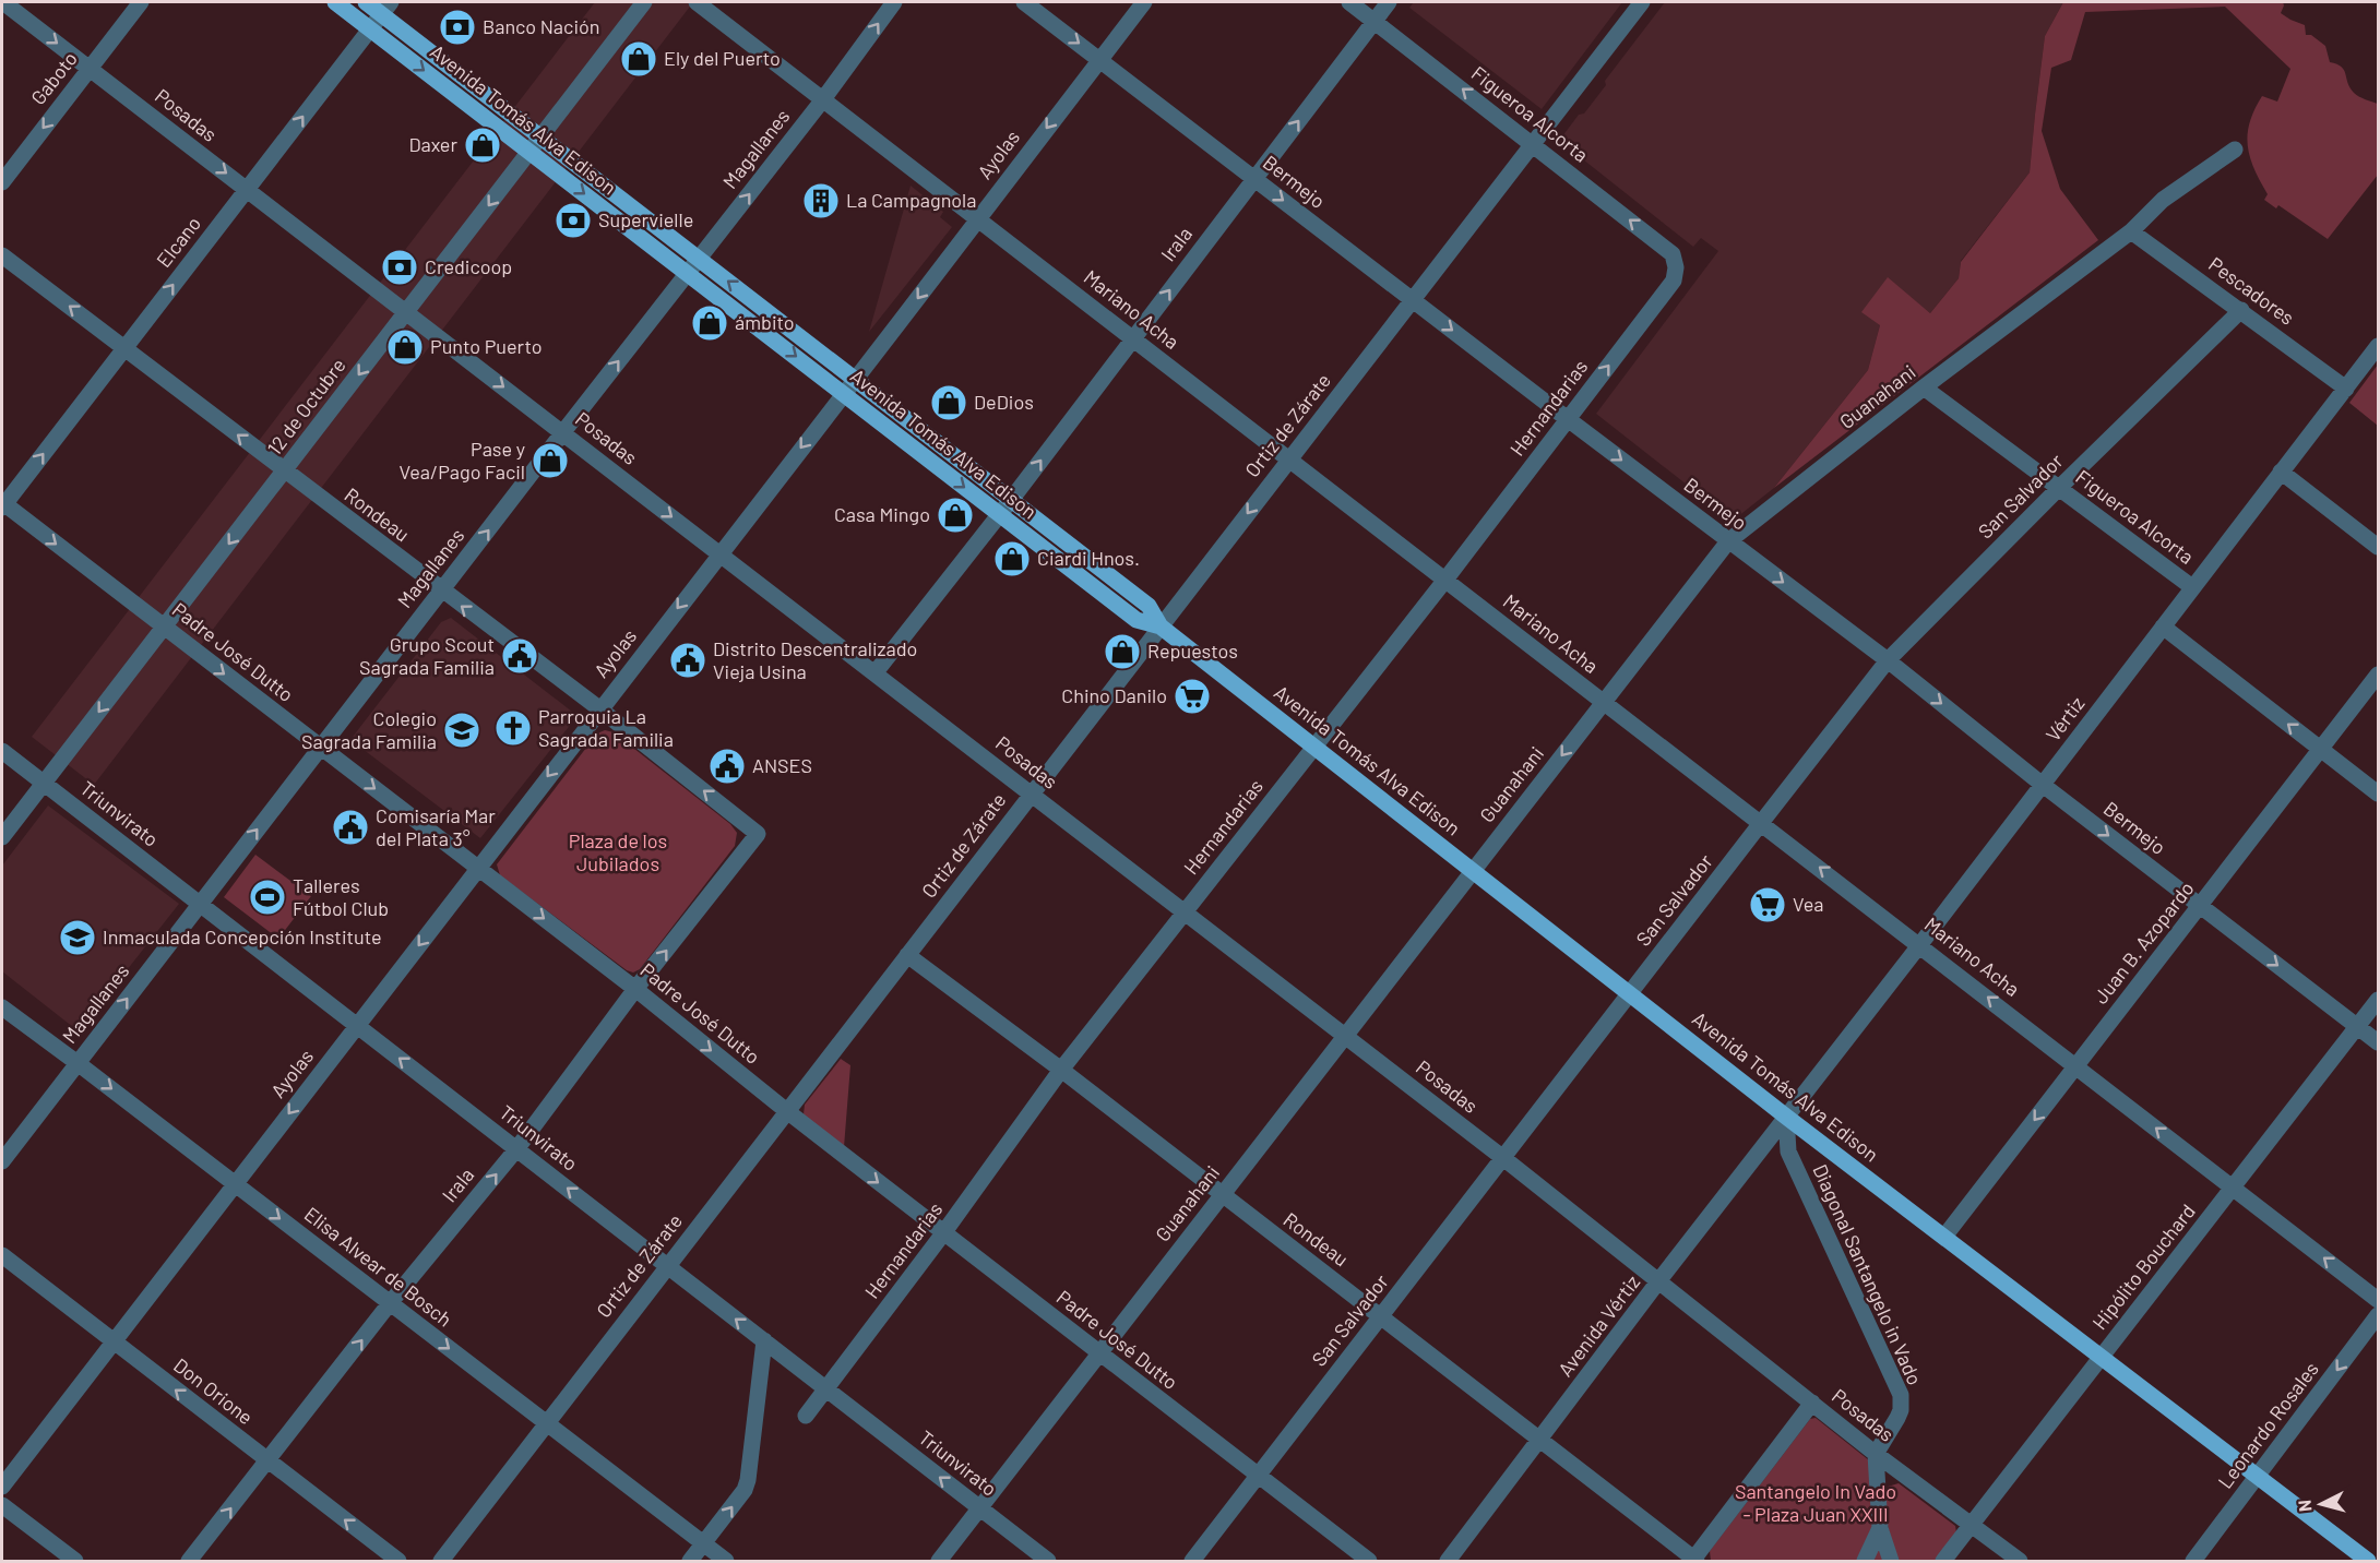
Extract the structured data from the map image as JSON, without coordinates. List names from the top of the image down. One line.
{"streets":{"main road":["Avenida Tomás Alva Edison"],"street":["Gaboto","Figueroa Alcorta","Posadas","Magallanes","Ayolas","Bermejo","Elcano","Irala","Pescadores","Mariano Acha","Guanahani","12 de Octubre","Hernandarias","Ortiz de Zárate","San Salvador","Rondeau","Padre José Dutto","Vértiz","Triunvirato","Juan B. Azopardo","Elisa Alvear de Bosch","Hipólito Bouchard","Diagonal Santangelo in Vado","Avenida Vértiz","Don Orione","Leonardo Rosales"]},"crossings":[["Gaboto","Posadas"],["Figueroa Alcorta","Irala"],["Figueroa Alcorta","Guanahani"],["Figueroa Alcorta","Hernandarias"],["Figueroa Alcorta","Ortiz de Zárate"],["Figueroa Alcorta","San Salvador"],["Figueroa Alcorta","Vértiz"],["Posadas","Magallanes"],["Posadas","Ayolas"],["Posadas","Elcano"],["Posadas","Irala"],["Posadas","Guanahani"],["Posadas","12 de Octubre"],["Posadas","Hernandarias"],["Posadas","Ortiz de Zárate"],["Posadas","San Salvador"],["Posadas","Hipólito Bouchard"],["Posadas","Diagonal Santangelo in Vado"],["Posadas","Avenida Vértiz"],["Avenida Tomás Alva Edison","Magallanes"],["Avenida Tomás Alva Edison","Ayolas"],["Avenida Tomás Alva Edison","Elcano"],["Avenida Tomás Alva Edison","Irala"],["Avenida Tomás Alva Edison","Guanahani"],["Avenida Tomás Alva Edison","12 de Octubre"],["Avenida Tomás Alva Edison","Hernandarias"],["Avenida Tomás Alva Edison","Ortiz de Zárate"],["Avenida Tomás Alva Edison","San Salvador"],["Avenida Tomás Alva Edison","Vértiz"],["Avenida Tomás Alva Edison","Juan B. Azopardo"],["Avenida Tomás Alva Edison","Hipólito Bouchard"],["Avenida Tomás Alva Edison","Diagonal Santangelo in Vado"],["Avenida Tomás Alva Edison","Avenida Vértiz"],["Avenida Tomás Alva Edison","Leonardo Rosales"],["Magallanes","Mariano Acha"],["Magallanes","Rondeau"],["Magallanes","Padre José Dutto"],["Magallanes","Triunvirato"],["Magallanes","Elisa Alvear de Bosch"],["Ayolas","Bermejo"],["Ayolas","Mariano Acha"],["Ayolas","Rondeau"],["Ayolas","Padre José Dutto"],["Ayolas","Triunvirato"],["Ayolas","Elisa Alvear de Bosch"],["Ayolas","Don Orione"],["Bermejo","Irala"],["Bermejo","Guanahani"],["Bermejo","Hernandarias"],["Bermejo","Ortiz de Zárate"],["Bermejo","San Salvador"],["Bermejo","Vértiz"],["Bermejo","Juan B. Azopardo"],["Bermejo","Hipólito Bouchard"],["Elcano","Rondeau"],["Elcano","Padre José Dutto"],["Irala","Mariano Acha"],["Irala","Rondeau"],["Irala","Padre José Dutto"],["Irala","Triunvirato"],["Irala","Elisa Alvear de Bosch"],["Irala","Don Orione"],["Pescadores","Guanahani"],["Pescadores","San Salvador"],["Pescadores","Vértiz"],["Mariano Acha","Guanahani"],["Mariano Acha","Hernandarias"],["Mariano Acha","Ortiz de Zárate"],["Mariano Acha","San Salvador"],["Mariano Acha","Vértiz"],["Mariano Acha","Juan B. Azopardo"],["Mariano Acha","Hipólito Bouchard"],["Guanahani","Rondeau"],["Guanahani","Padre José Dutto"],["Guanahani","Triunvirato"],["12 de Octubre","Rondeau"],["12 de Octubre","Padre José Dutto"],["12 de Octubre","Triunvirato"],["Hernandarias","Rondeau"],["Hernandarias","Padre José Dutto"],["Hernandarias","Triunvirato"],["Ortiz de Zárate","Rondeau"],["Ortiz de Zárate","Padre José Dutto"],["Ortiz de Zárate","Triunvirato"],["Ortiz de Zárate","Elisa Alvear de Bosch"],["San Salvador","Rondeau"],["San Salvador","Padre José Dutto"],["Rondeau","Avenida Vértiz"],["Vértiz","Diagonal Santangelo in Vado"],["Vértiz","Avenida Vértiz"],["Diagonal Santangelo in Vado","Avenida Vértiz"]],"one_way":["Gaboto","Figueroa Alcorta","Magallanes","Ayolas","Bermejo","Elcano","Irala","Mariano Acha","12 de Octubre","Rondeau","Padre José Dutto","Triunvirato","Elisa Alvear de Bosch","Don Orione","Leonardo Rosales"],"parks":["Plaza de los Jubilados","Santangelo In Vado - Plaza Juan XXIII"],"places":{"bank":["Banco Nación","Supervielle","Credicoop"],"shop":["Ely del Puerto","Daxer","ámbito","Punto Puerto","DeDios","Pase y Vea/Pago Facil","Casa Mingo","Ciardi Hnos.","Repuestos"],"building":["La Campagnola"],"public building":["Grupo Scout Sagrada Familia","Distrito Descentralizado Vieja Usina","ANSES","Comisaría Mar del Plata 3°"],"supermarket":["Chino Danilo","Vea"],"church":["Parroquia La Sagrada Familia"],"school or university":["Colegio Sagrada Familia","Inmaculada Concepción Institute"],"sports":["Talleres Fútbol Club"]},"north":"left"}
